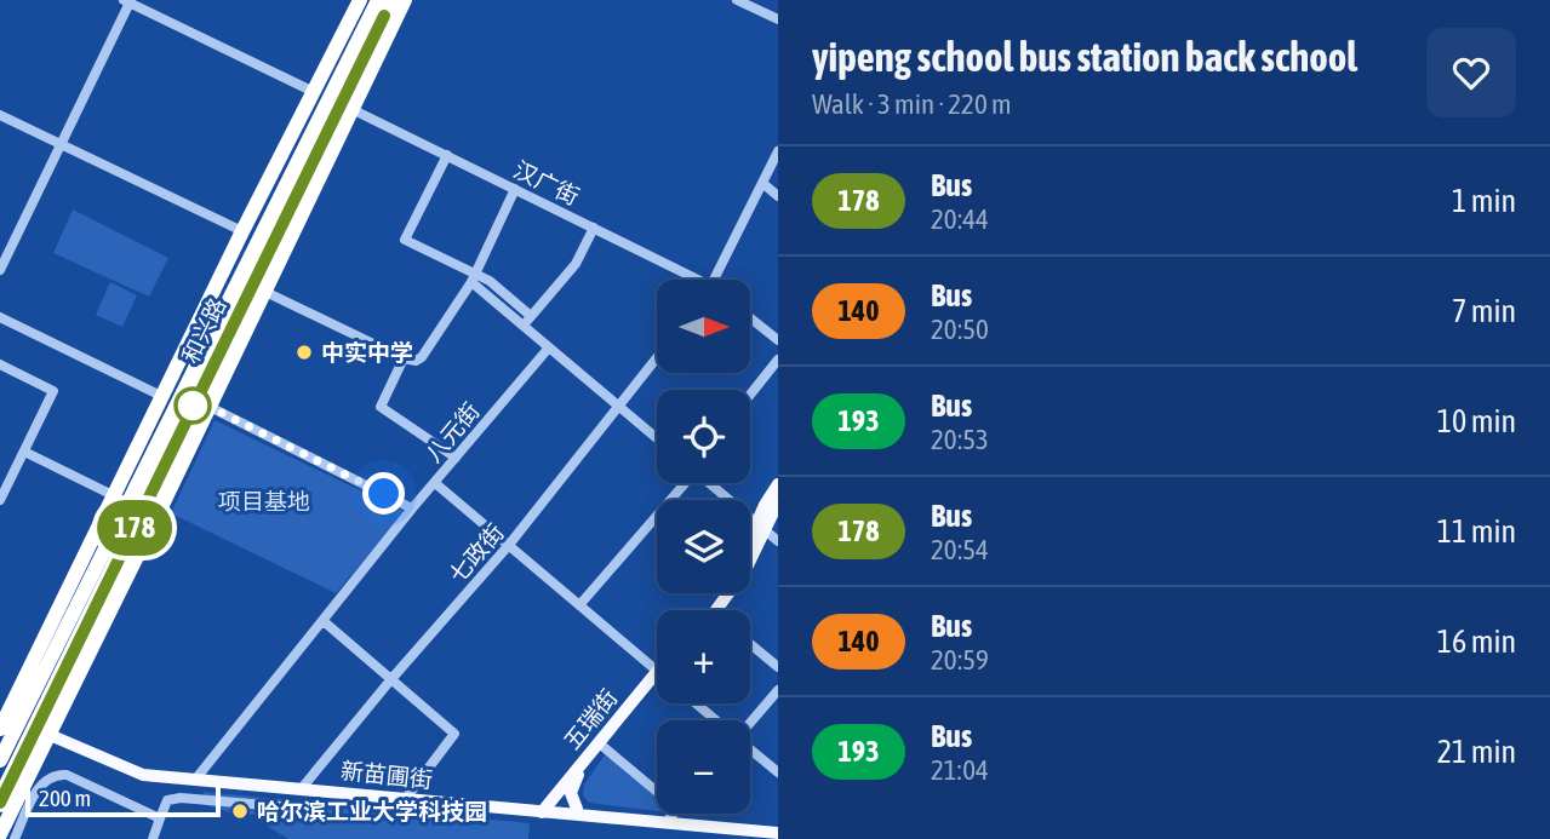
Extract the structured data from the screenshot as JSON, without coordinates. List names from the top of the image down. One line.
{"streets":{"highway":["和兴路"],"main road":["五瑞街","新苗圃街"],"street":["汉广街","八元街","七政街"]},"crossings":[["汉广街","和兴路"],["和兴路","新苗圃街"],["八元街","新苗圃街"],["七政街","新苗圃街"],["五瑞街","新苗圃街"]],"parks":["项目基地"],"places":["中实中学","哈尔滨工业大学科技园"],"lines":["bus line 178"],"scale_bar":"200 m","north":"right","page":{"on_map":"178","heading":["yipeng school bus station back school","Walk · 3 min · 220 m"],"list":[{"mark":"178","name":"Bus","note":"20:44","value":"1 min"},{"mark":"140","name":"Bus","note":"20:50","value":"7 min"},{"mark":"193","name":"Bus","note":"20:53","value":"10 min"},{"mark":"178","name":"Bus","note":"20:54","value":"11 min"},{"mark":"140","name":"Bus","note":"20:59","value":"16 min"},{"mark":"193","name":"Bus","note":"21:04","value":"21 min"}],"map_buttons":["+","−"],"scale":"200 m"}}
